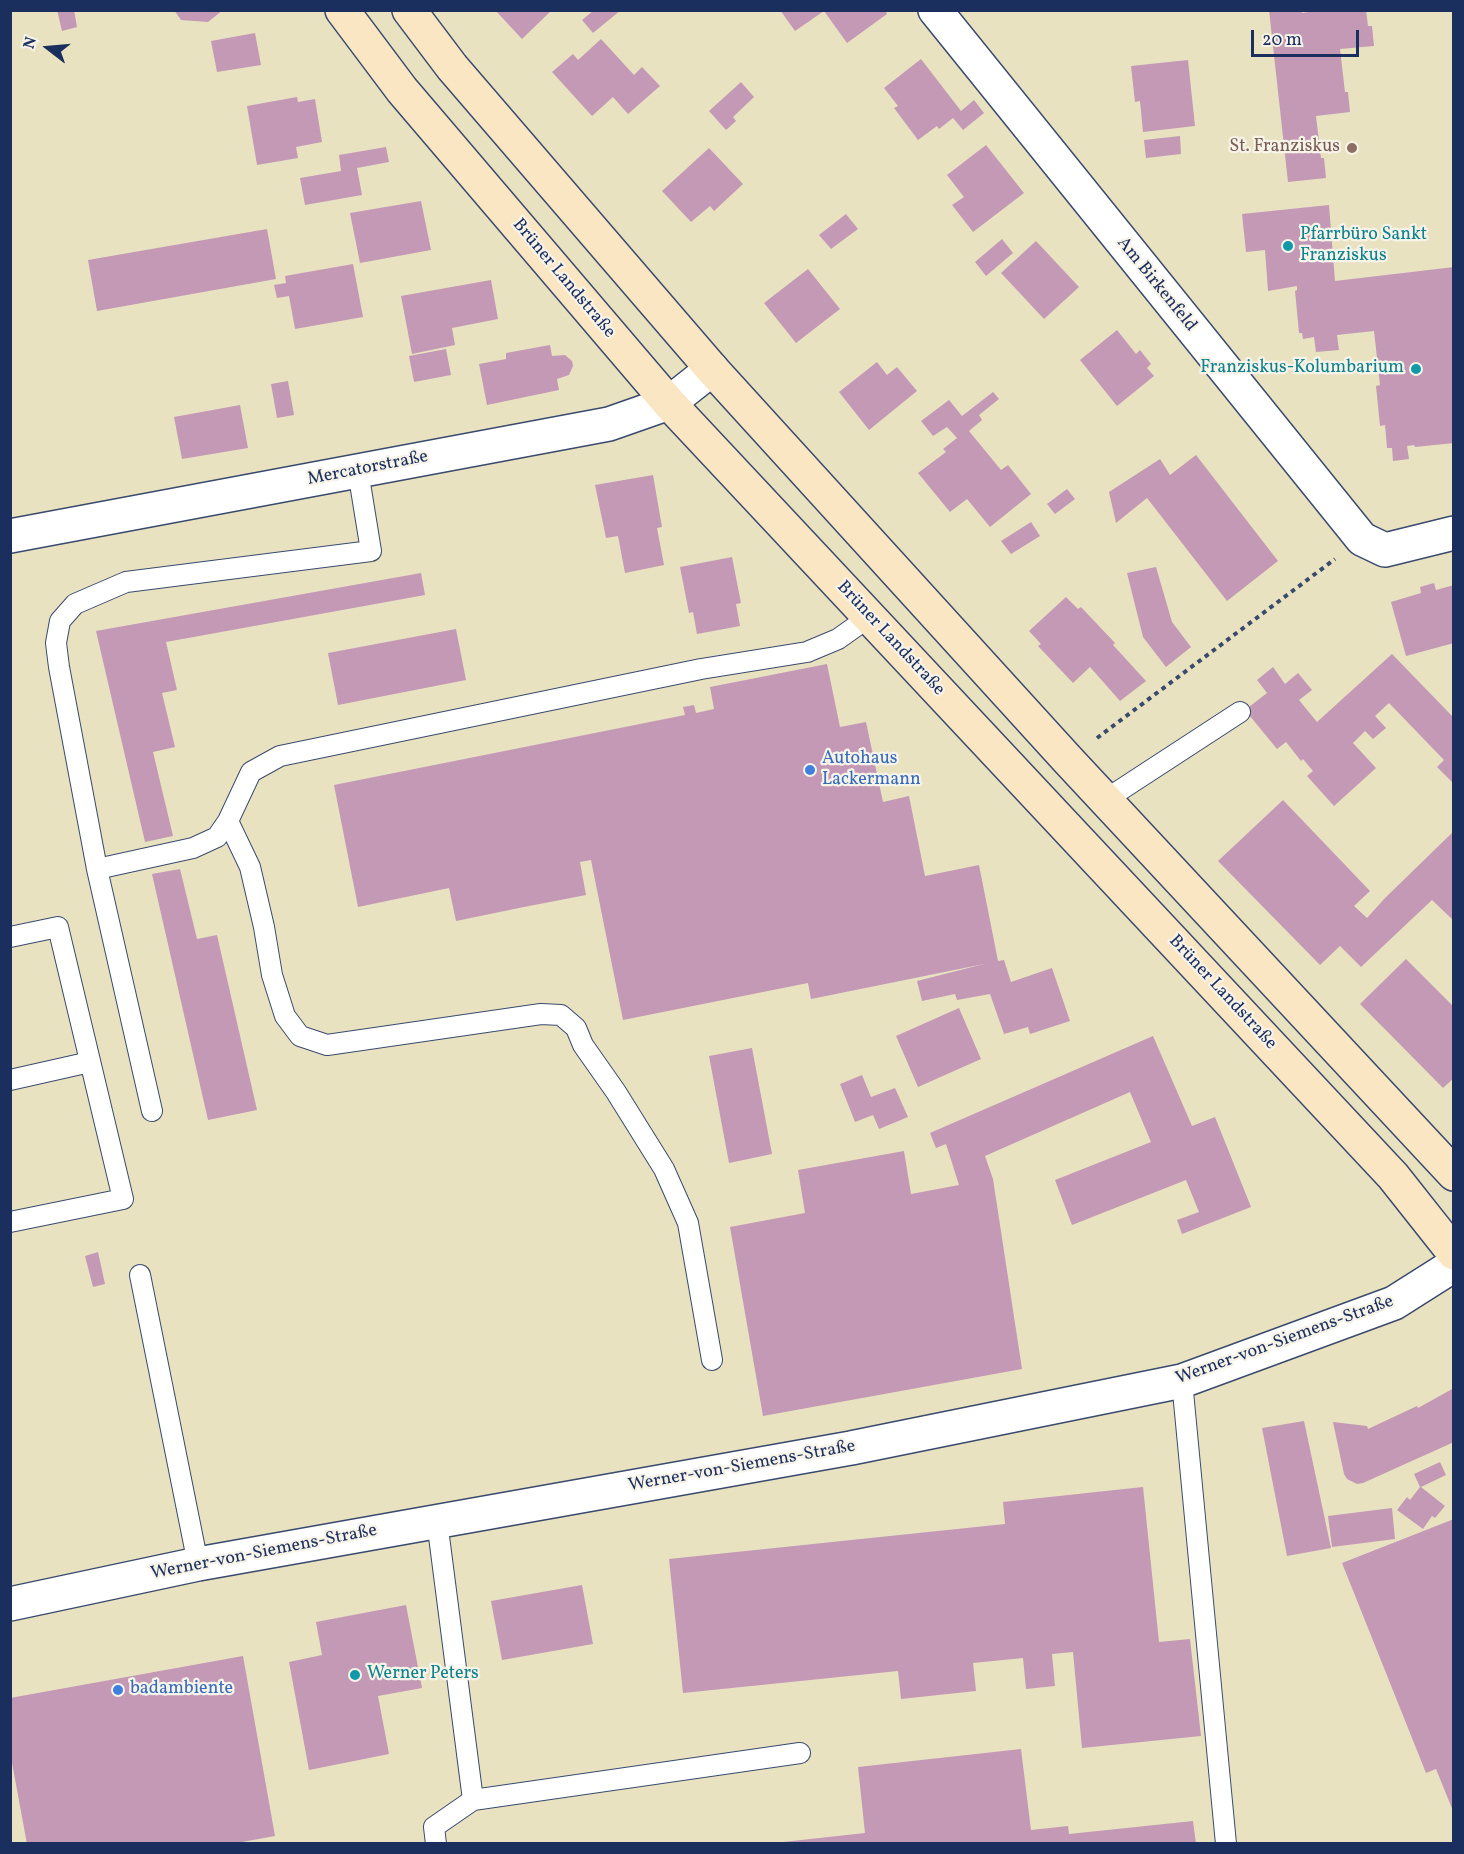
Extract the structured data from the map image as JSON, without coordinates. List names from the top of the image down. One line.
{"streets":{"main road":["Brüner Landstraße"],"street":["Am Birkenfeld","Mercatorstraße","Werner-von-Siemens-Straße"]},"crossings":[["Brüner Landstraße","Mercatorstraße"]],"places":["St. Franziskus","Pfarrbüro Sankt Franziskus","Franziskus-Kolumbarium","Autohaus Lackermann","Werner Peters","badambiente"],"scale_bar":"20 m","north":"left"}
